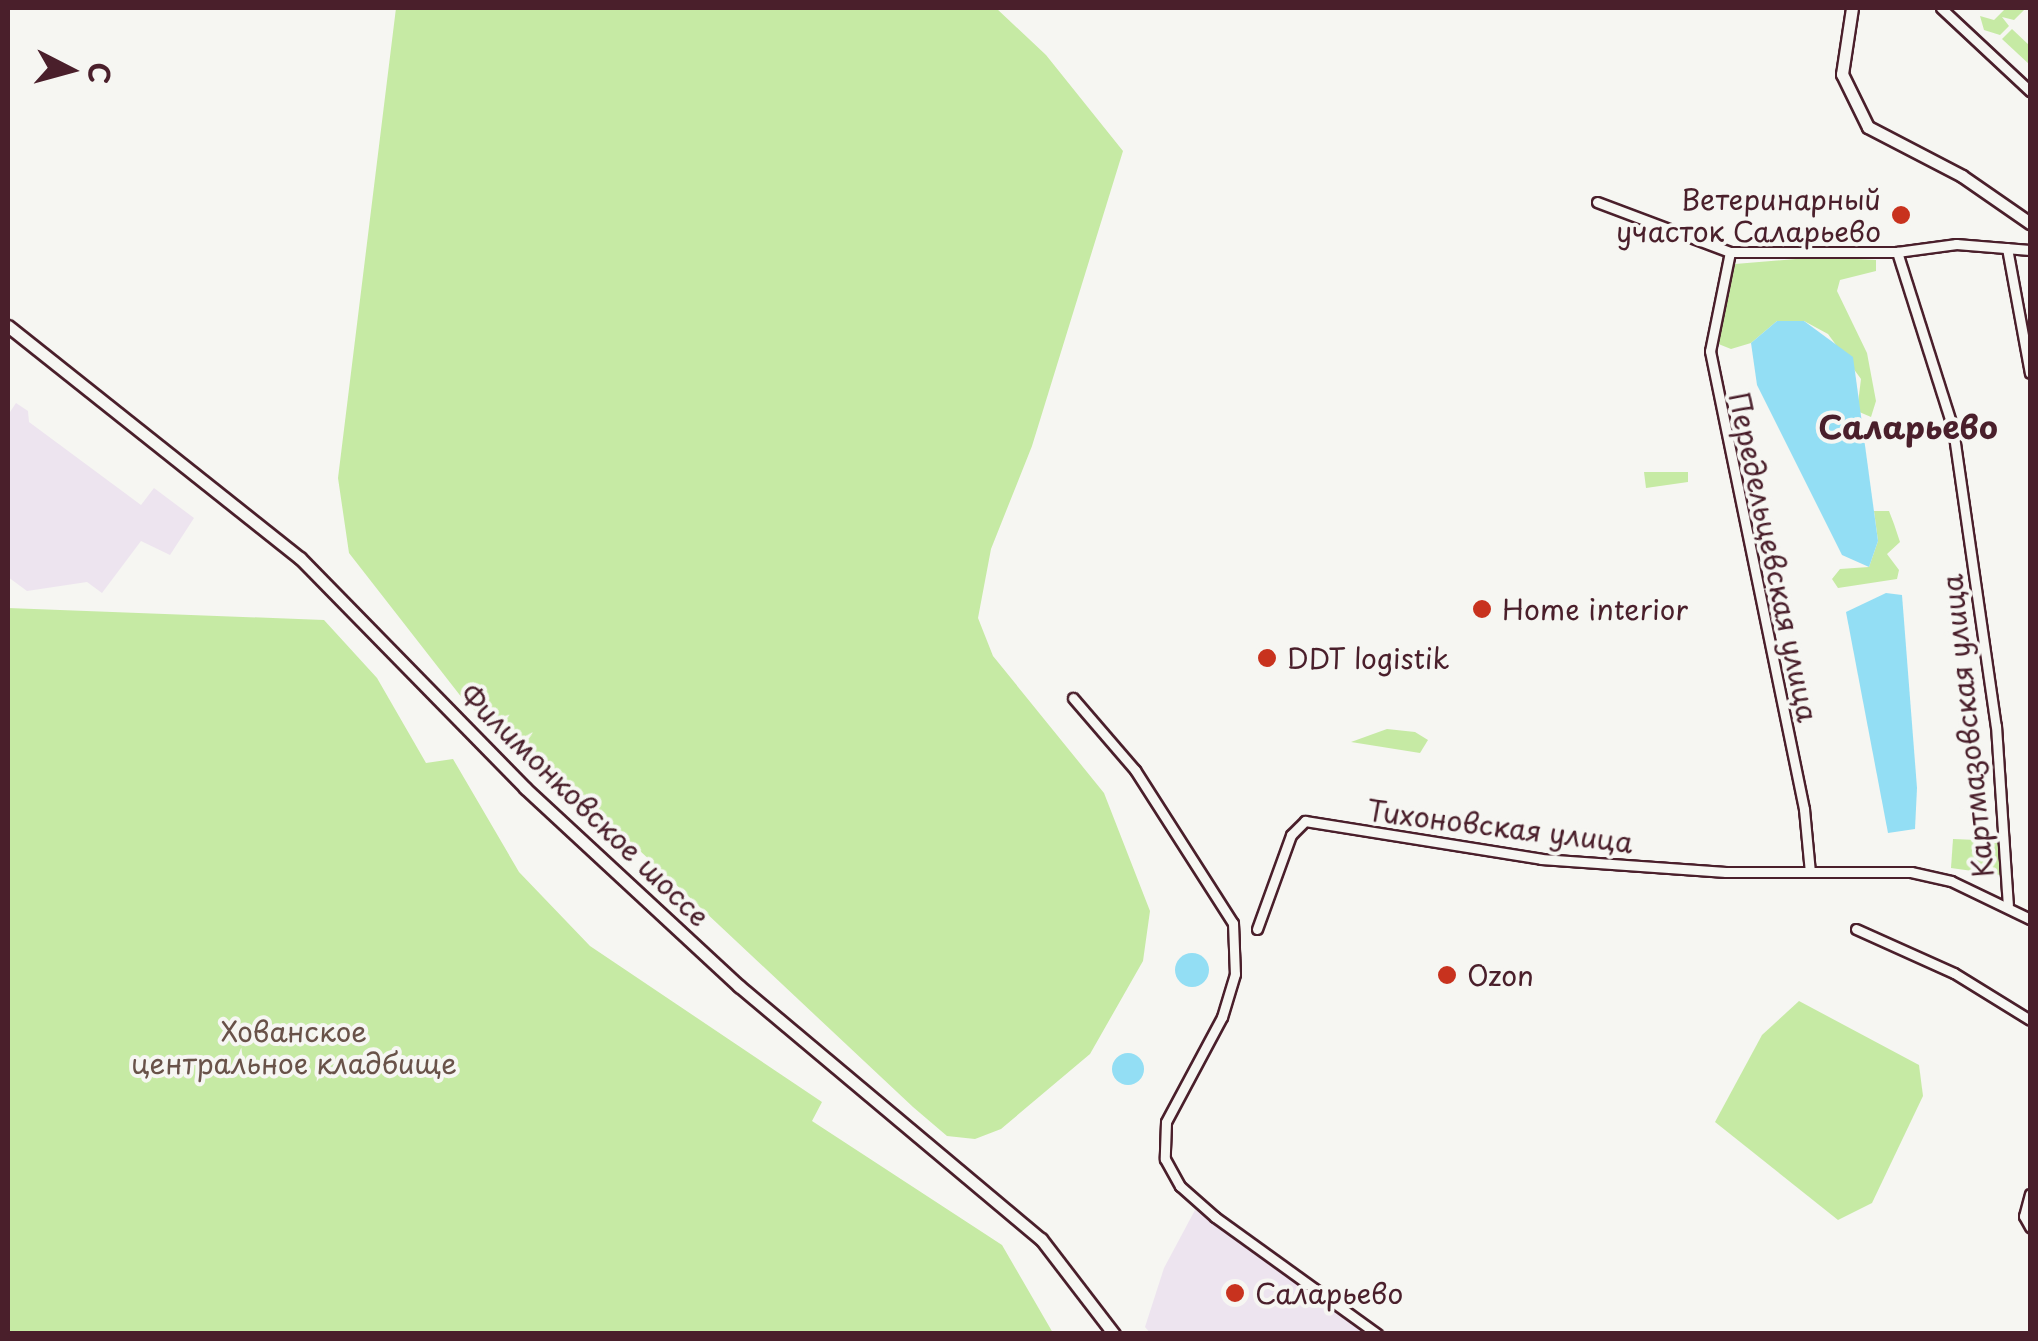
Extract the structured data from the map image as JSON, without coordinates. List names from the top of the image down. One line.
{"streets":{"main road":["Филимонковское шоссе"],"street":["Передельцевская улица","Картмазовская улица","Тихоновская улица"]},"crossings":[["Передельцевская улица","Тихоновская улица"]],"districts":["Саларьево"],"parks":["Хованское центральное кладбище"],"places":["Ветеринарный участок Саларьево","Home interior","DDT logistik","Ozon","Саларьево"],"north":"right"}
